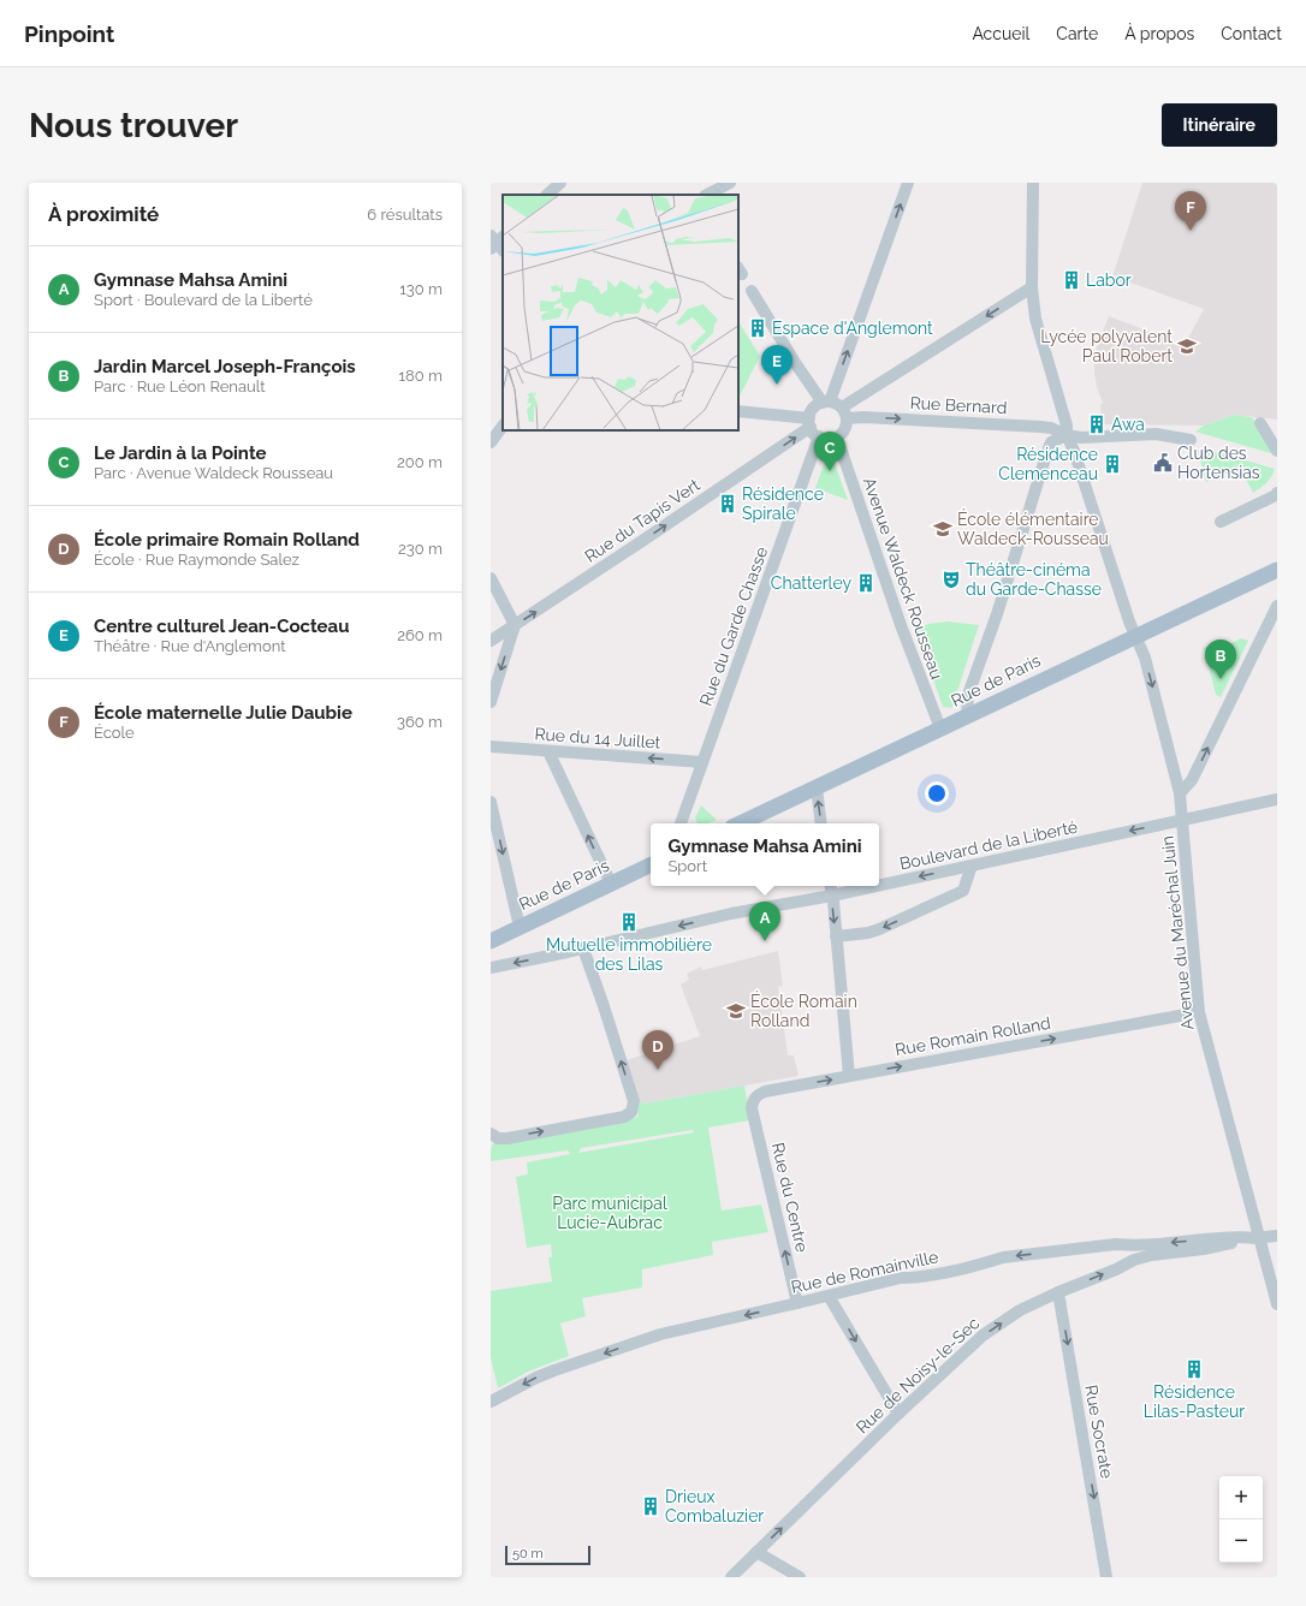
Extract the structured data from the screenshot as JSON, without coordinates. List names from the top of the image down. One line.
{"streets":{"main road":["Rue de Paris"],"street":["Rue Bernard","Rue du Tapis Vert","Avenue Waldeck Rousseau","Rue du Garde Chasse","Rue du 14 Juillet","Boulevard de la Liberté","Avenue du Maréchal Juin","Rue Romain Rolland","Rue du Centre","Rue de Romainville","Rue de Noisy-le-Sec","Rue Socrate"]},"crossings":[["Rue Bernard","Rue du Tapis Vert"],["Rue Bernard","Avenue Waldeck Rousseau"],["Rue Bernard","Rue du Garde Chasse"],["Rue Bernard","Avenue du Maréchal Juin"],["Rue du Tapis Vert","Avenue Waldeck Rousseau"],["Rue du Tapis Vert","Rue du Garde Chasse"],["Avenue Waldeck Rousseau","Rue du Garde Chasse"],["Avenue Waldeck Rousseau","Rue de Paris"],["Rue du Garde Chasse","Rue du 14 Juillet"],["Rue de Paris","Avenue du Maréchal Juin"],["Boulevard de la Liberté","Avenue du Maréchal Juin"],["Avenue du Maréchal Juin","Rue Romain Rolland"],["Avenue du Maréchal Juin","Rue de Romainville"],["Avenue du Maréchal Juin","Rue de Noisy-le-Sec"],["Rue Romain Rolland","Rue du Centre"],["Rue du Centre","Rue de Romainville"],["Rue de Romainville","Rue de Noisy-le-Sec"],["Rue de Noisy-le-Sec","Rue Socrate"]],"one_way":["Rue Bernard","Rue du Tapis Vert","Rue du 14 Juillet","Boulevard de la Liberté","Rue Romain Rolland","Rue du Centre","Rue de Romainville","Rue de Noisy-le-Sec","Rue Socrate"],"parks":["Parc municipal Lucie-Aubrac"],"places":{"building":["Labor","Espace d'Anglemont","Awa","Résidence Clemenceau","Résidence Spirale","Chatterley","Mutuelle immobilière des Lilas","Résidence Lilas-Pasteur","Drieux Combaluzier"],"school or university":["Lycée polyvalent Paul Robert","École élémentaire Waldeck-Rousseau","École Romain Rolland"],"public building":["Club des Hortensias"],"theatre":["Théâtre-cinéma du Garde-Chasse"]},"scale_bar":"50 m","page":{"header":"Pinpoint","nav":["Accueil","Carte","À propos","Contact"],"buttons":"Itinéraire","title":"Nous trouver","heading":["À proximité","6 résultats"],"pins":["F","E","C","B","A","D"],"list":[{"mark":"A","name":"Gymnase Mahsa Amini","note":"Sport · Boulevard de la Liberté","value":"130 m"},{"mark":"B","name":"Jardin Marcel Joseph-François","note":"Parc · Rue Léon Renault","value":"180 m"},{"mark":"C","name":"Le Jardin à la Pointe","note":"Parc · Avenue Waldeck Rousseau","value":"200 m"},{"mark":"D","name":"École primaire Romain Rolland","note":"École · Rue Raymonde Salez","value":"230 m"},{"mark":"E","name":"Centre culturel Jean-Cocteau","note":"Théâtre · Rue d'Anglemont","value":"260 m"},{"mark":"F","name":"École maternelle Julie Daubie","note":"École","value":"360 m"}],"popup":["Gymnase Mahsa Amini","Sport"],"map_buttons":["+","−"],"scale":"50 m"}}
